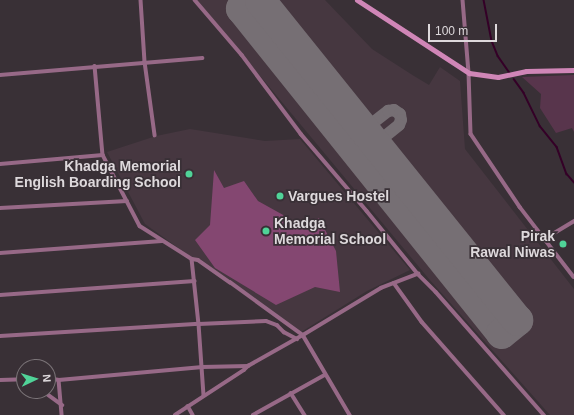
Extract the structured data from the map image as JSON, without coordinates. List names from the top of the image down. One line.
{"places":["Khadga Memorial English Boarding School","Vargues Hostel","Khadga Memorial School","Pirak Rawal Niwas"],"scale_bar":"100 m","north":"right"}
